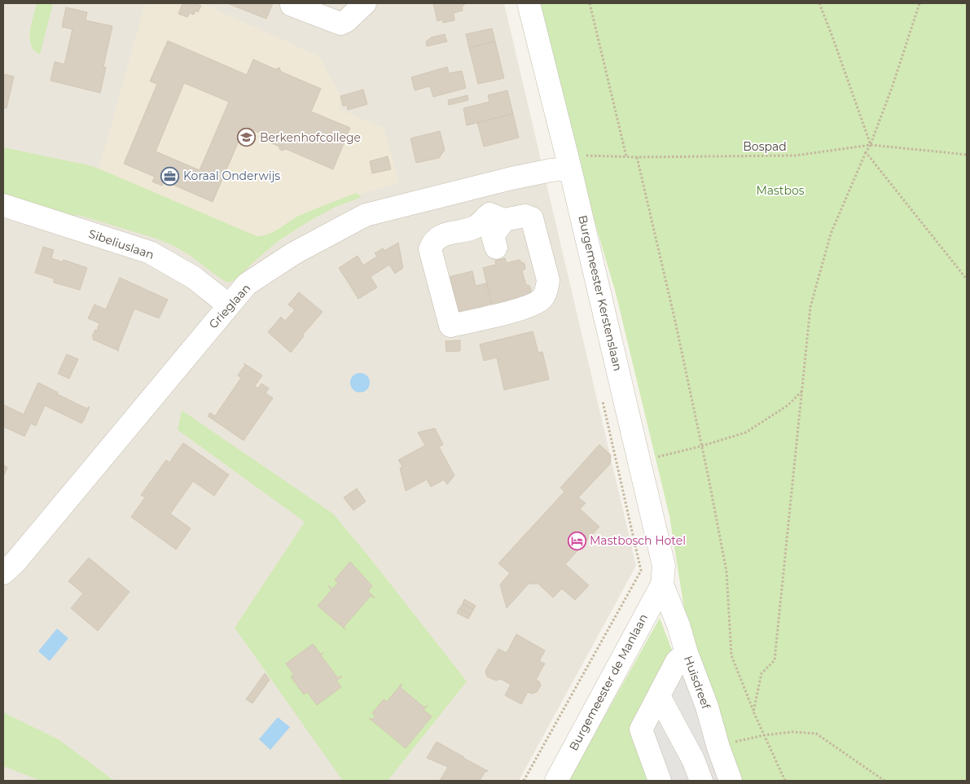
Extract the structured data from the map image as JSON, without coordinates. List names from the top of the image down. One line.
{"streets":{"street":["Sibeliuslaan","Burgemeester Kerstenslaan","Grieglaan","Burgemeester de Manlaan","Huisdreef"],"path":["Bospad"]},"crossings":[["Bospad","Burgemeester Kerstenslaan"],["Bospad","Grieglaan"],["Sibeliuslaan","Grieglaan"],["Burgemeester Kerstenslaan","Grieglaan"],["Burgemeester Kerstenslaan","Burgemeester de Manlaan"],["Burgemeester Kerstenslaan","Huisdreef"],["Burgemeester de Manlaan","Huisdreef"]],"parks":["Mastbos"],"places":{"school or university":["Berkenhofcollege"],"office":["Koraal Onderwijs"],"hotel":["Mastbosch Hotel"]}}
